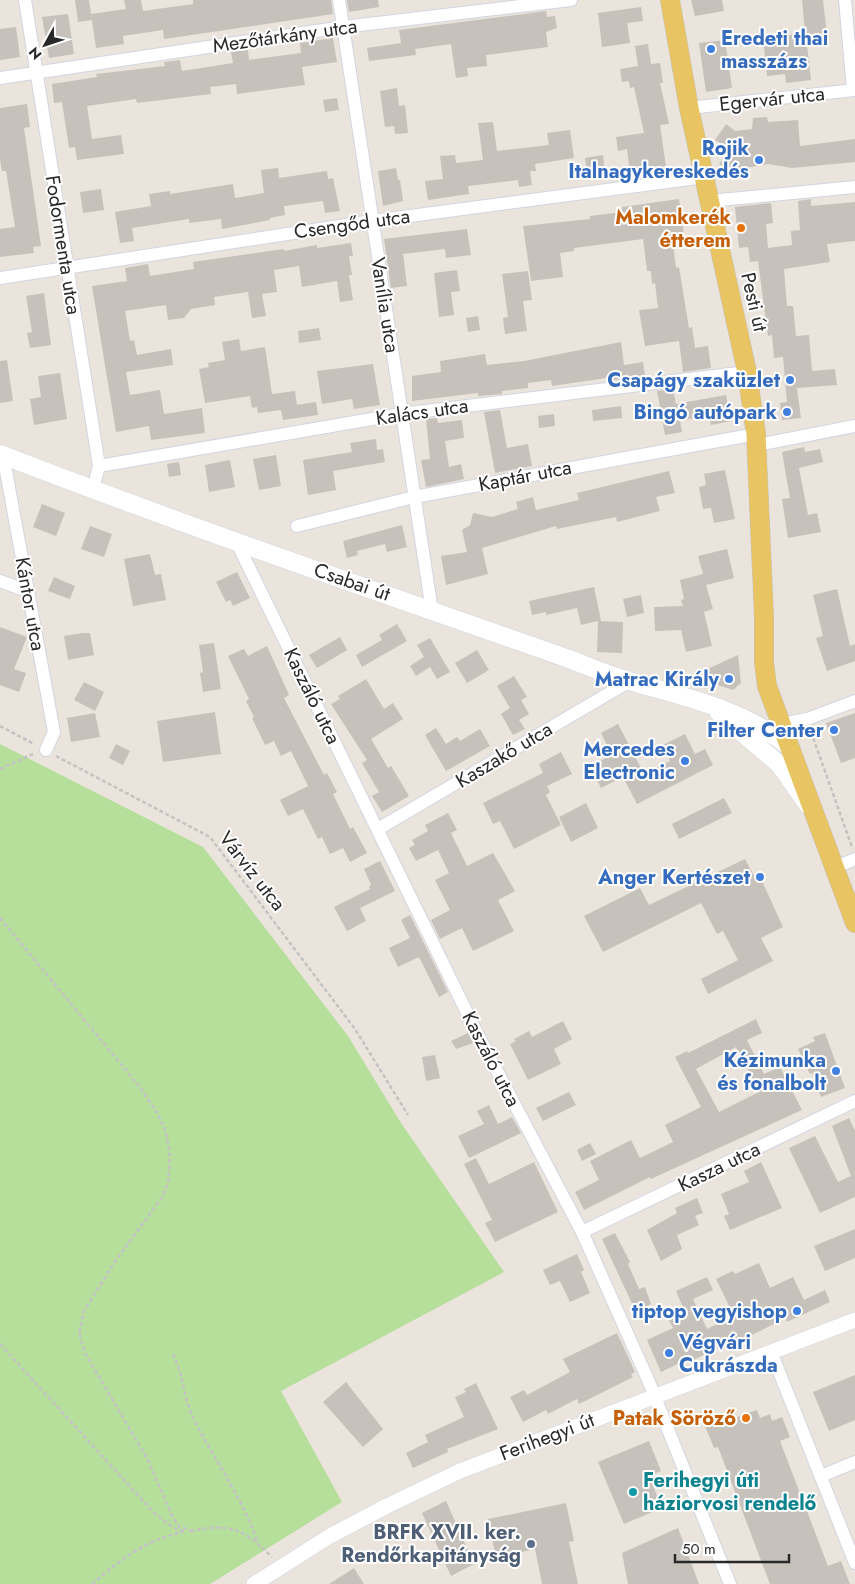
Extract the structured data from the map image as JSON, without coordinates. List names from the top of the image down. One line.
{"streets":{"main road":["Pesti út","Csabai út"],"street":["Mezőtárkány utca","Egervár utca","Csengőd utca","Fodormenta utca","Vanília utca","Kalács utca","Kaptár utca","Kántor utca","Kaszáló utca","Kaszakő utca","Kasza utca","Ferihegyi út"],"path":["Várvíz utca"]},"crossings":[["Mezőtárkány utca","Fodormenta utca"],["Mezőtárkány utca","Vanília utca"],["Egervár utca","Pesti út"],["Csengőd utca","Fodormenta utca"],["Csengőd utca","Pesti út"],["Csengőd utca","Vanília utca"],["Fodormenta utca","Kalács utca"],["Fodormenta utca","Csabai út"],["Pesti út","Kalács utca"],["Pesti út","Kaptár utca"],["Pesti út","Csabai út"],["Vanília utca","Kalács utca"],["Vanília utca","Kaptár utca"],["Vanília utca","Csabai út"],["Csabai út","Kántor utca"],["Csabai út","Kaszáló utca"],["Csabai út","Kaszakő utca"],["Kántor utca","Várvíz utca"],["Kaszáló utca","Kaszakő utca"],["Kaszáló utca","Kasza utca"],["Kaszáló utca","Ferihegyi út"]],"places":["Eredeti thai masszázs","Rojik Italnagykereskedés","Malomkerék étterem","Csapágy szaküzlet","Bingó autópark","Matrac Király","Filter Center","Mercedes Electronic","Anger Kertészet","Kézimunka és fonalbolt","tiptop vegyishop","Végvári Cukrászda","Patak Söröző","Ferihegyi úti háziorvosi rendelő","BRFK XVII. ker. Rendőrkapitányság"],"scale_bar":"50 m","north":"bottom left"}
